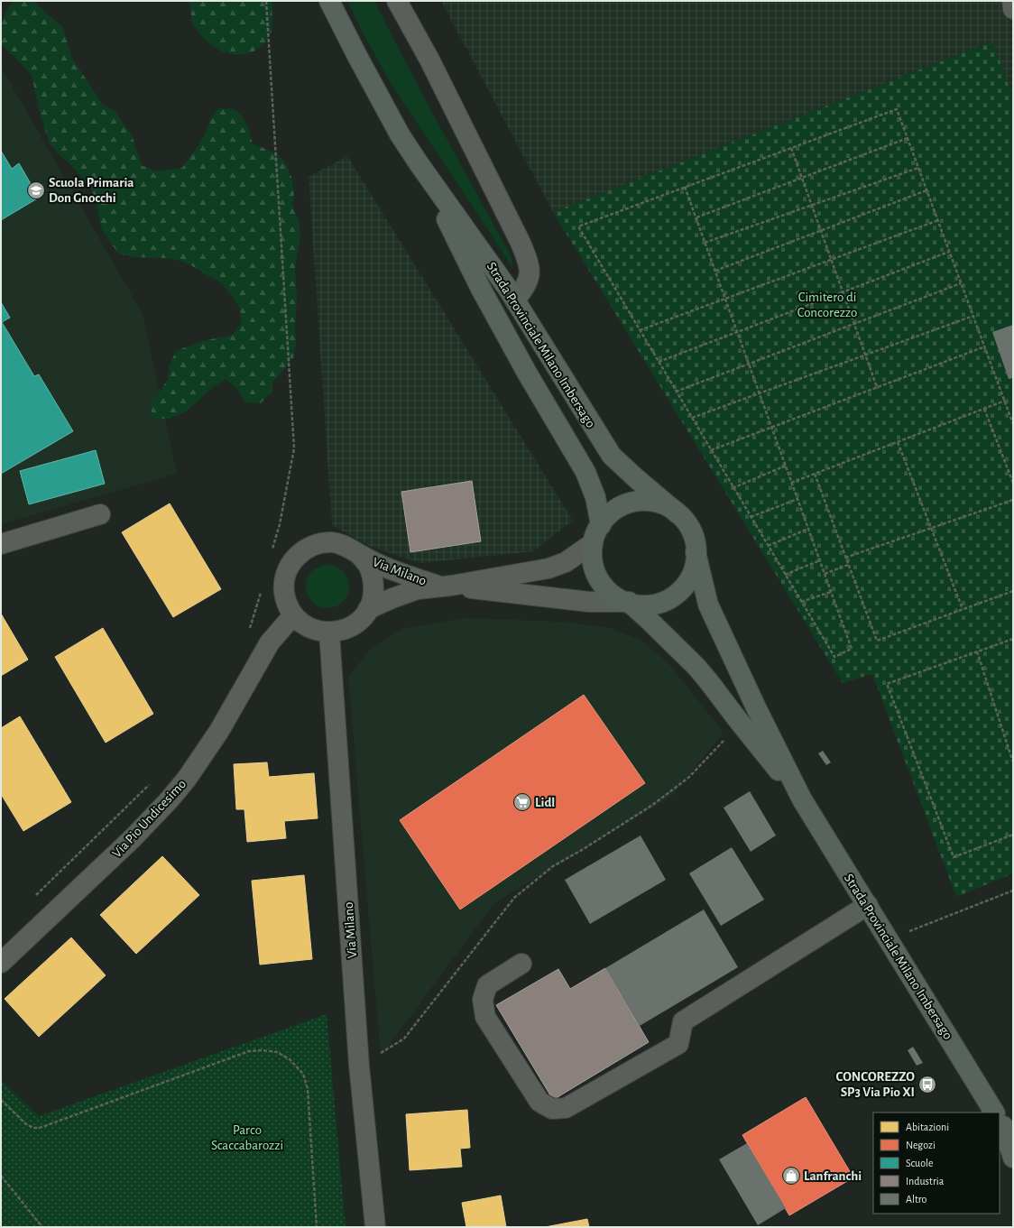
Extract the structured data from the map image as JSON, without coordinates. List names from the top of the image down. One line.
{"streets":{"main road":["Strada Provinciale Milano Imbersago"],"street":["Via Milano","Via Pio Undicesimo"]},"crossings":[["Via Milano","Via Pio Undicesimo"]],"parks":["Cimitero di Concorezzo","Parco Scaccabarozzi"],"places":{"school or university":["Scuola Primaria Don Gnocchi"],"supermarket":["Lidl"],"bus stop":["CONCOREZZO SP3 Via Pio XI"],"shop":["Lanfranchi"]},"legend":["Abitazioni","Negozi","Scuole","Industria","Altro"]}
